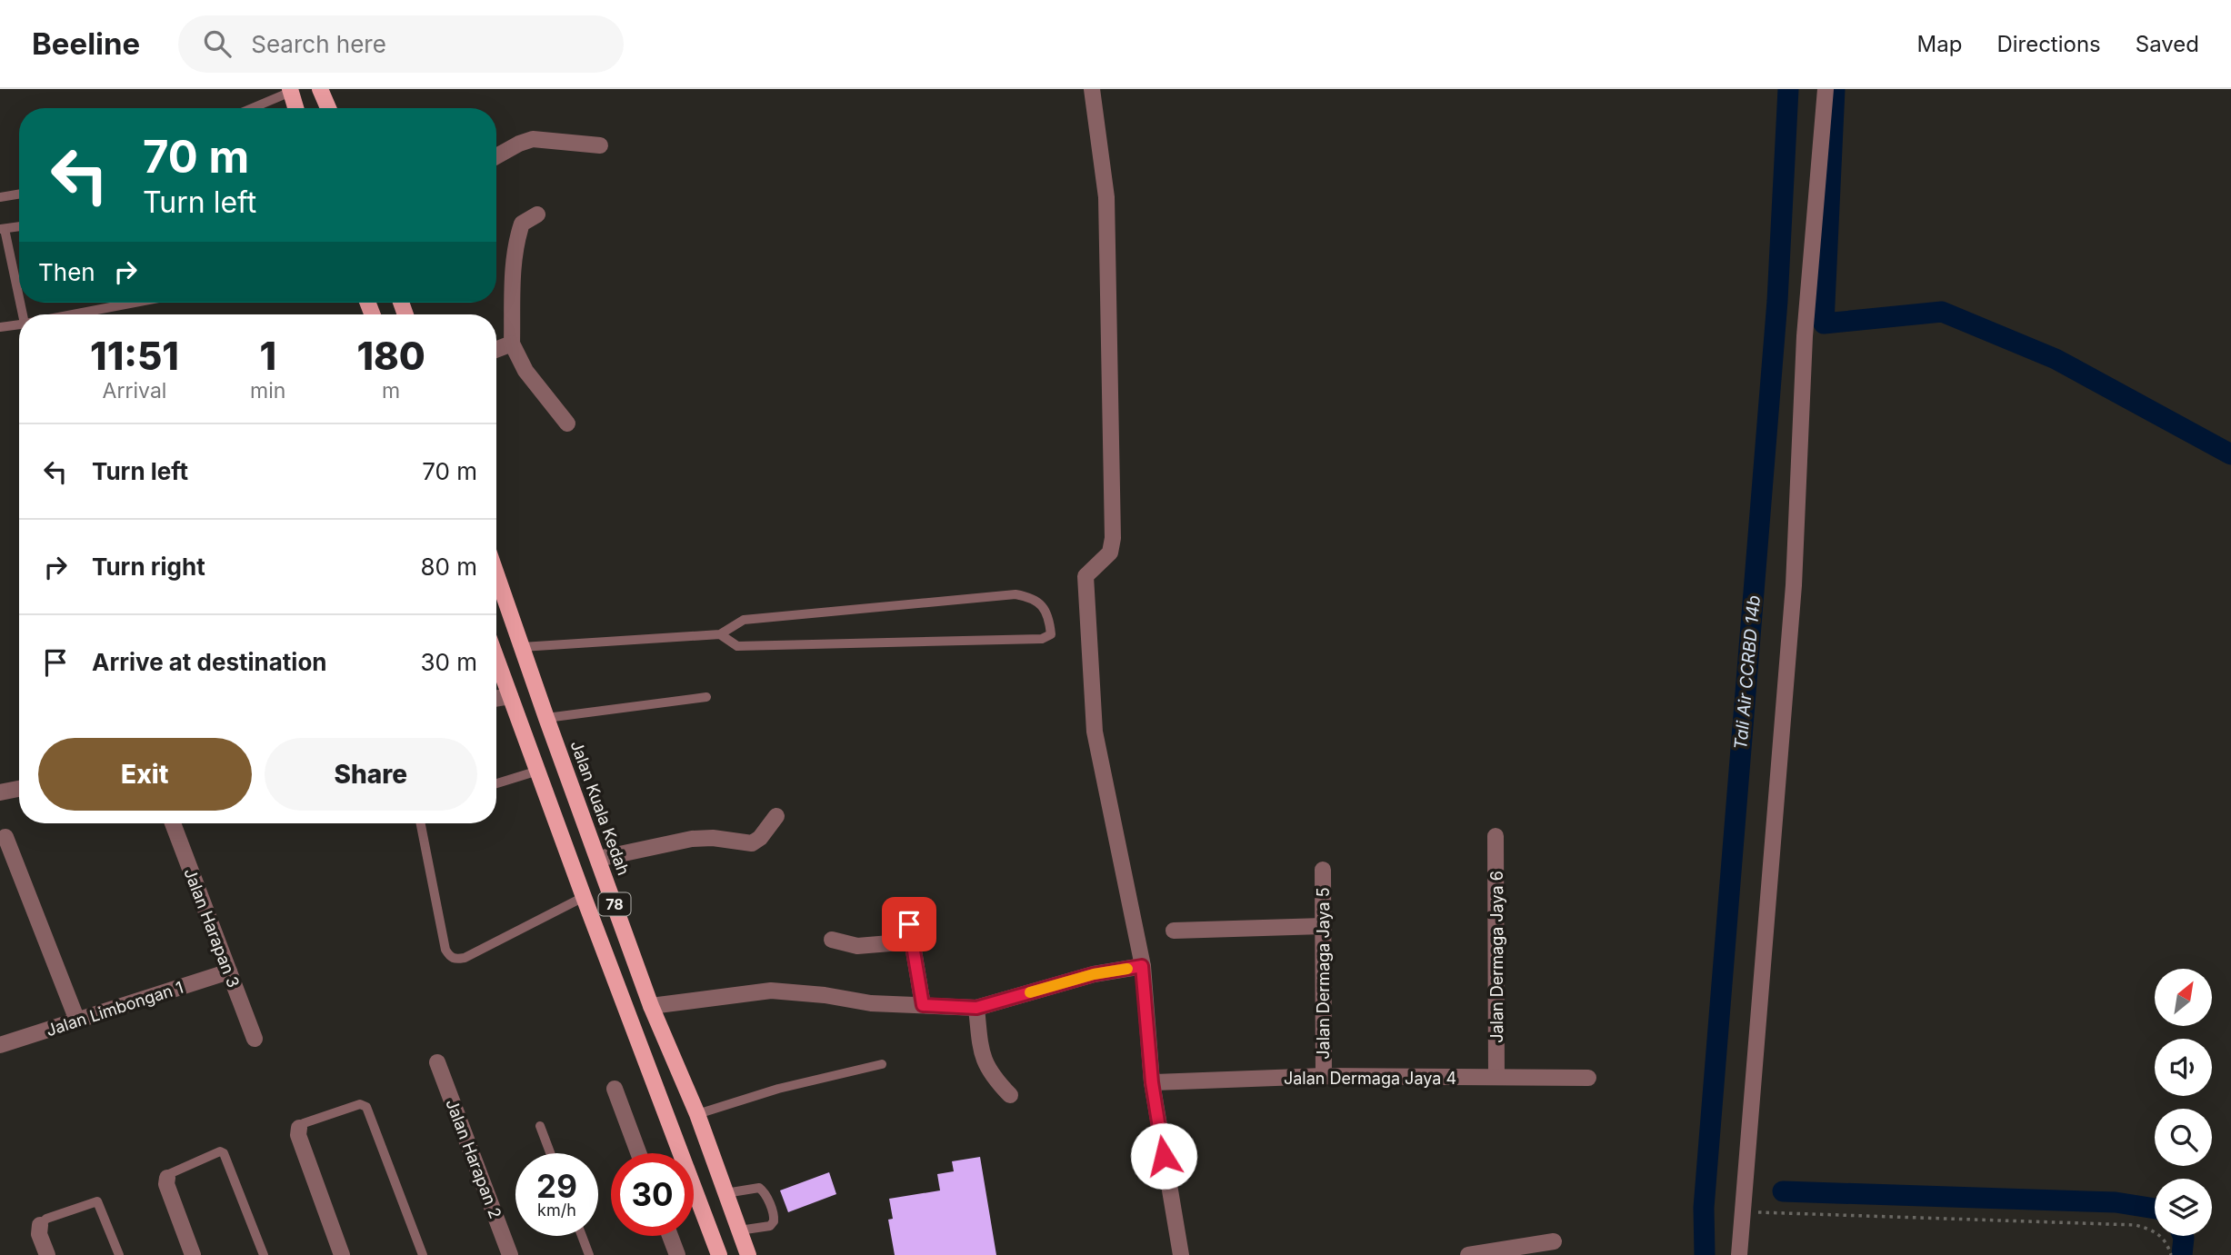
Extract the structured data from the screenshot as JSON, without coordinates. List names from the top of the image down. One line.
{"streets":{"main road":["Jalan Kuala Kedah","78"],"street":["Jalan Harapan 3","Jalan Dermaga Jaya 6","Jalan Dermaga Jaya 5","Jalan Limbongan 1","Jalan Dermaga Jaya 4","Jalan Harapan 2"]},"crossings":[["Jalan Harapan 3","Jalan Limbongan 1"],["Jalan Dermaga Jaya 6","Jalan Dermaga Jaya 4"],["Jalan Dermaga Jaya 5","Jalan Dermaga Jaya 4"]],"water":["Tali Air CCRBD 14b"],"north":"top right","page":{"header":"Beeline","search":"Search here","nav":["Map","Directions","Saved"],"turn":["70 m","Turn left"],"then":"Then","eta":["11:51","Arrival","1","min","180","m"],"list":[{"name":"Turn left","value":"70 m"},{"name":"Turn right","value":"80 m"},{"name":"Arrive at destination","value":"30 m"}],"buttons":["Exit","Share"],"speed":"29 km/h","limit":"30"}}
